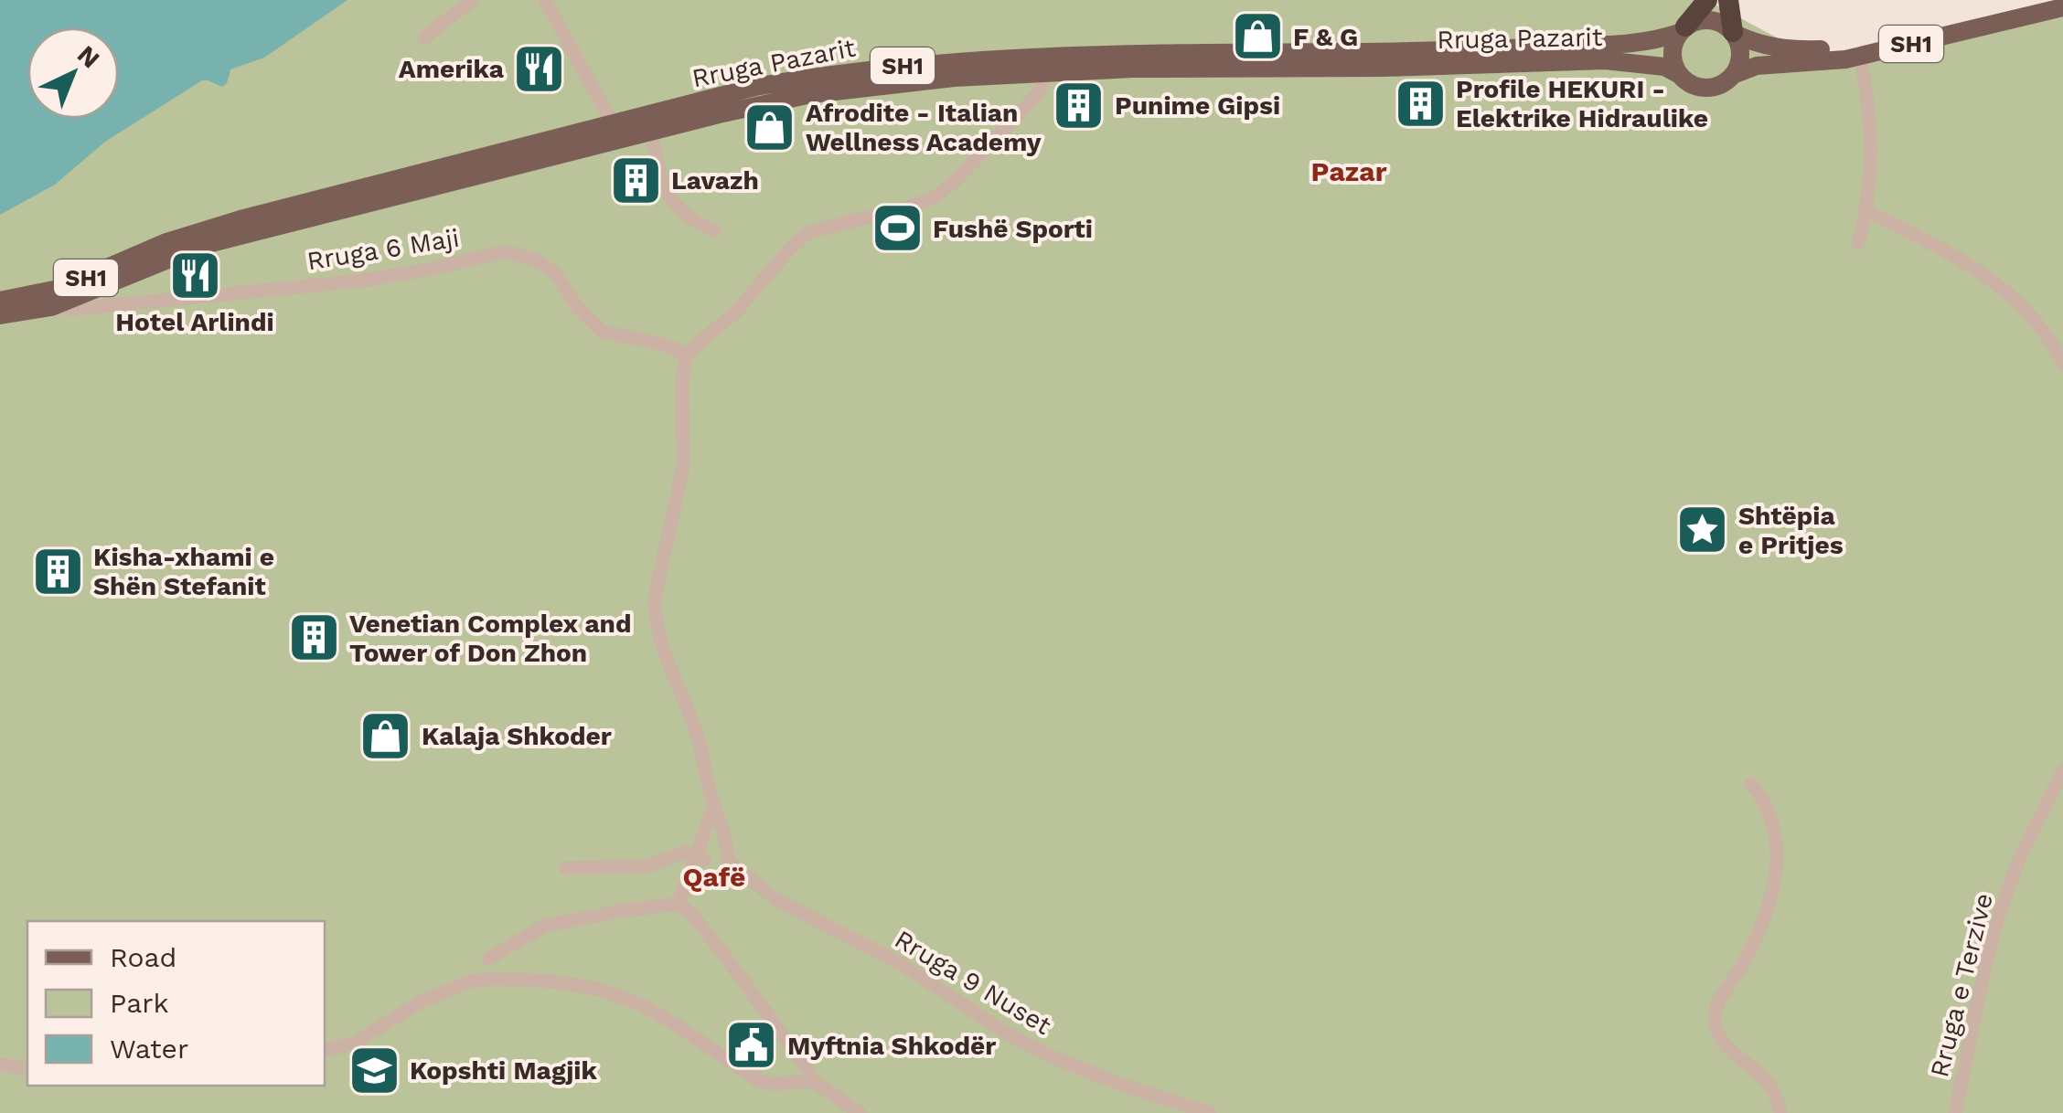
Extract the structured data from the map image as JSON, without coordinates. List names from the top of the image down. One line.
{"streets":{"main road":["Rruga Pazarit","SH1"],"street":["Rruga 6 Maji","Rruga 9 Nuset","Rruga e Terzive"]},"crossings":[["Rruga Pazarit","SH1"],["Rruga Pazarit","Rruga 6 Maji"],["SH1","Rruga 6 Maji"]],"districts":["Pazar","Qafë"],"places":{"shop":["F & G","Afrodite - Italian Wellness Academy","Kalaja Shkoder"],"restaurant":["Amerika","Hotel Arlindi"],"building":["Profile HEKURI - Elektrike Hidraulike","Punime Gipsi","Lavazh","Kisha-xhami e Shën Stefanit","Venetian Complex and Tower of Don Zhon"],"sports":["Fushë Sporti"],"place":["Shtëpia e Pritjes"],"public building":["Myftnia Shkodër"],"school or university":["Kopshti Magjik"]},"legend":["Road","Park","Water"],"north":"top right"}
